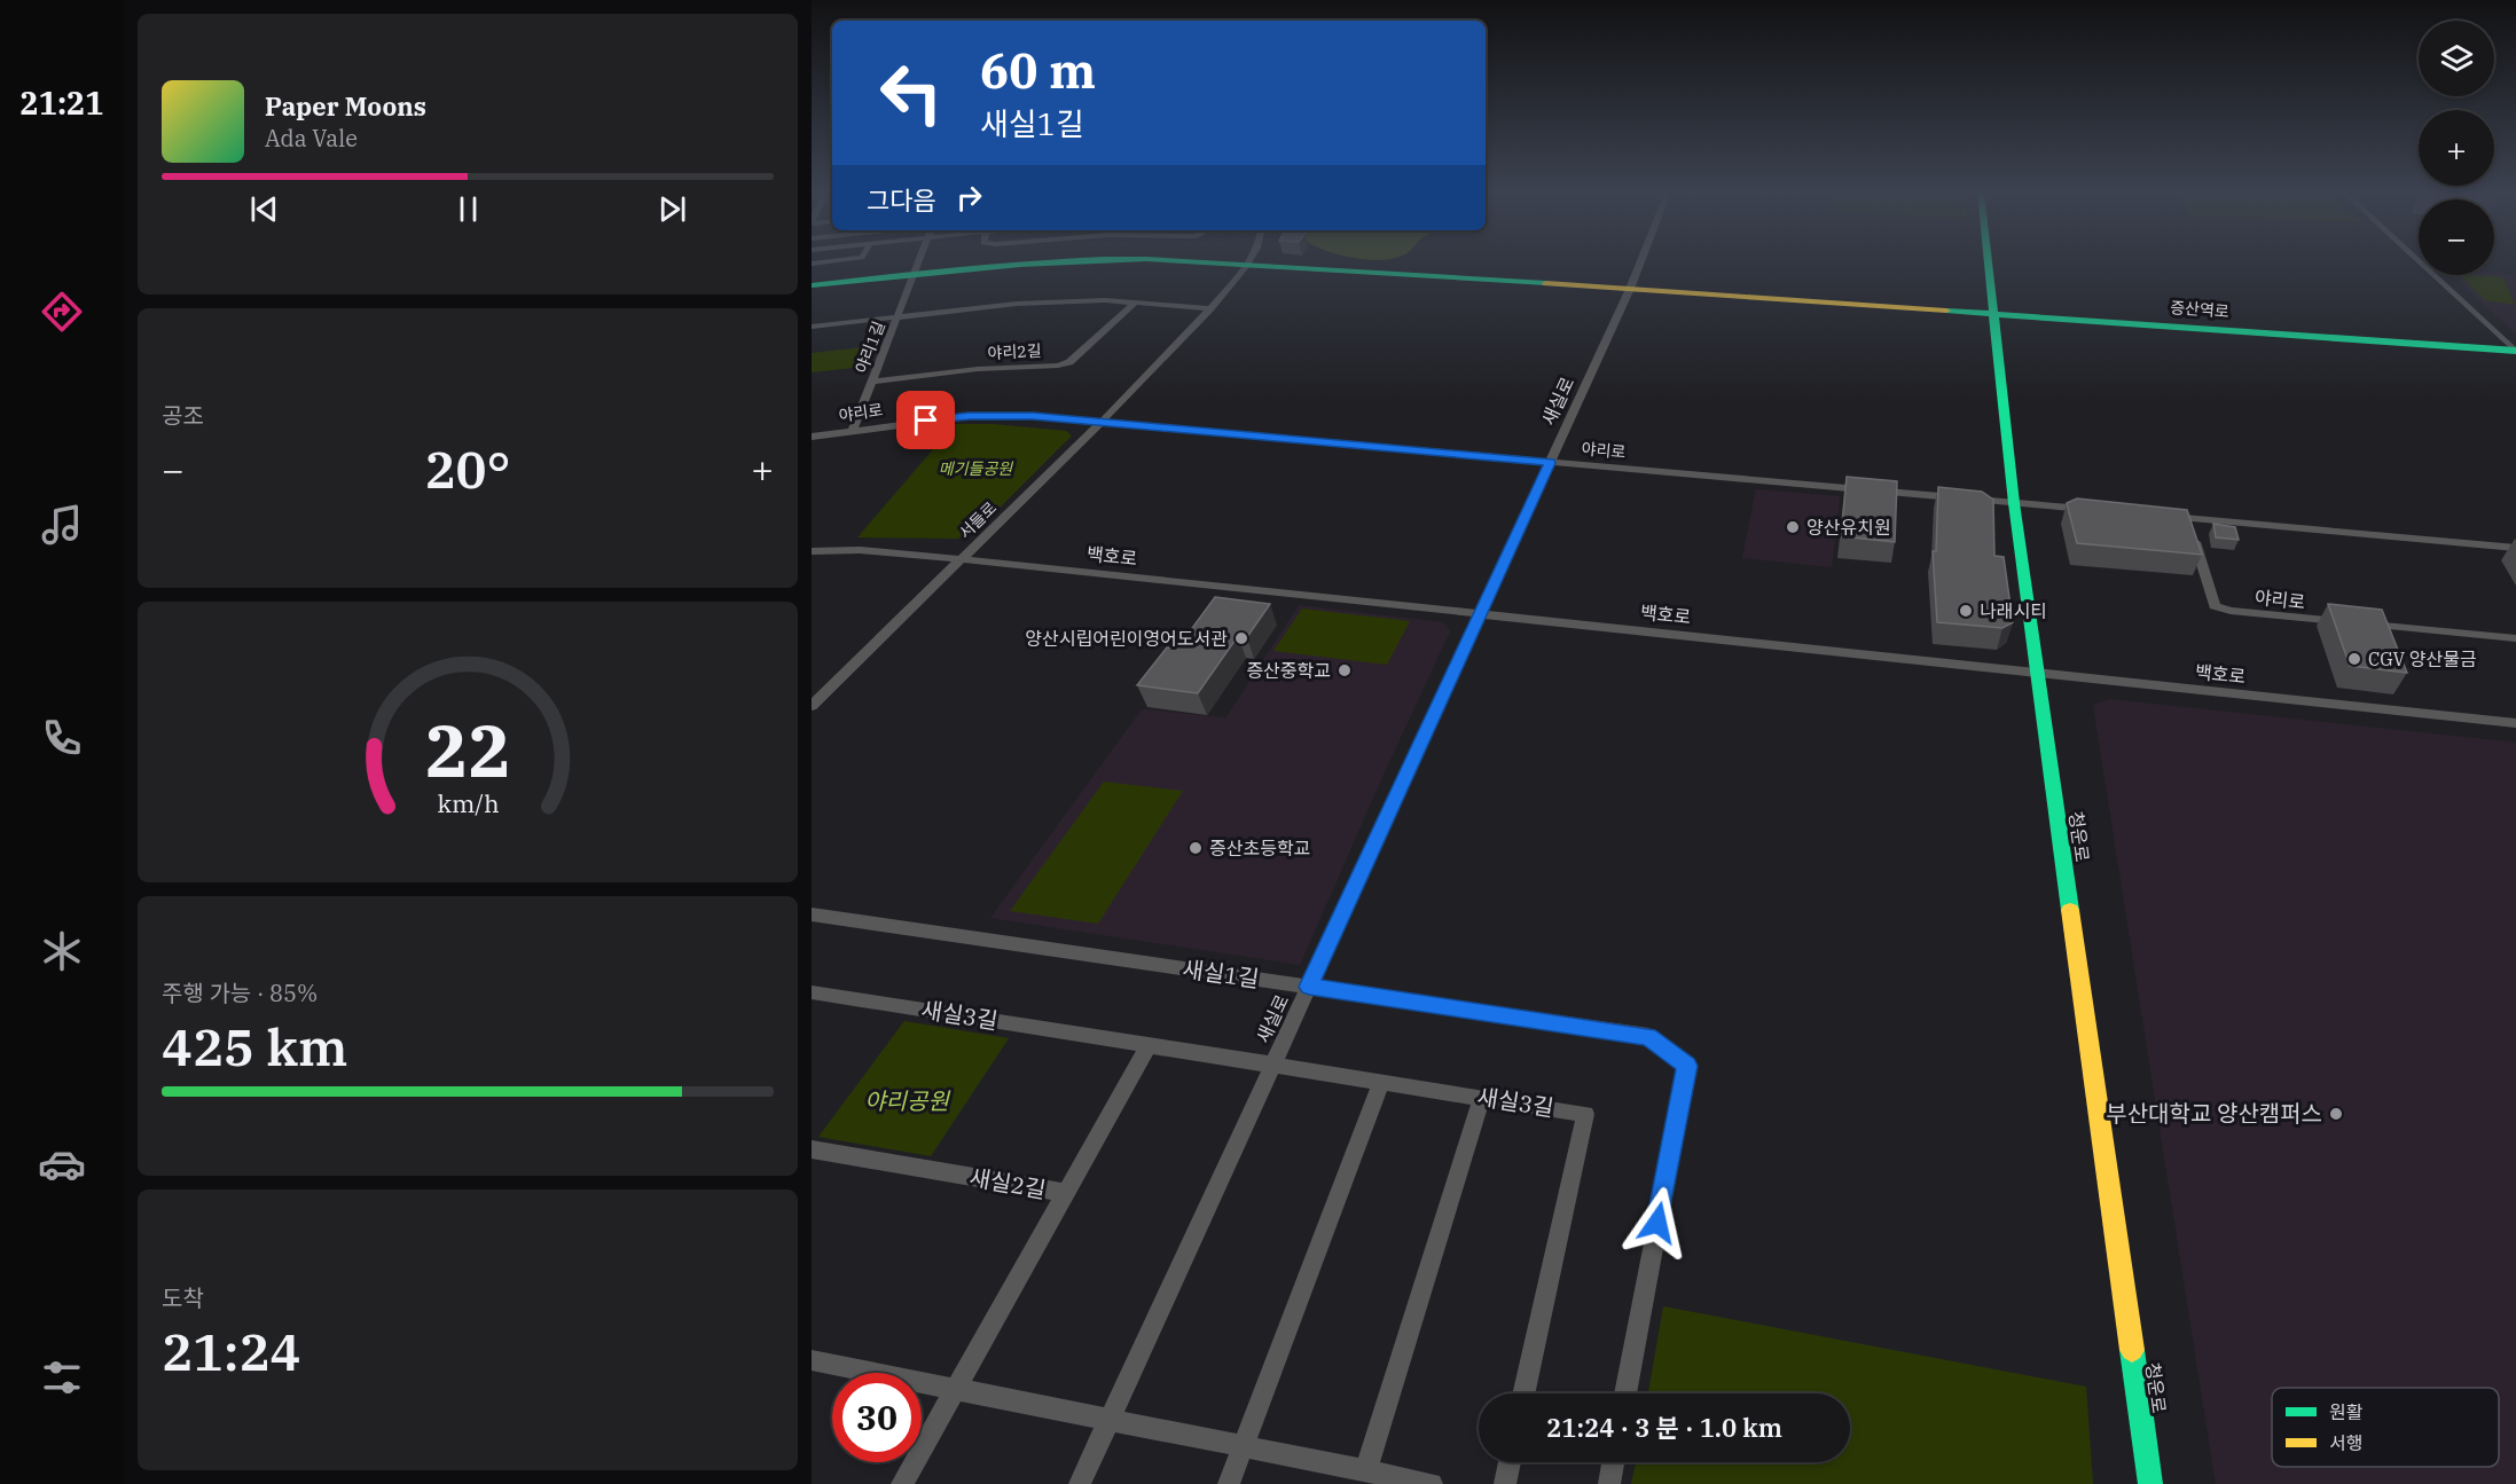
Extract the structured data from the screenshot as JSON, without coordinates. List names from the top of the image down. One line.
{"streets":{"street":["증산역로","야리1길","야리2길","새실로","야리로","서들로","백호로","청운로","새실1길","새실3길","새실2길"]},"crossings":[["증산역로","야리1길"],["증산역로","새실로"],["증산역로","서들로"],["증산역로","청운로"],["야리1길","야리2길"],["야리1길","야리로"],["새실로","야리로"],["새실로","백호로"],["새실로","새실1길"],["새실로","새실3길"],["야리로","서들로"],["야리로","청운로"],["서들로","백호로"],["백호로","청운로"]],"parks":["메기들공원","야리공원"],"places":["양산유치원","나래시티","양산시립어린이영어도서관","CGV 양산물금","증산중학교","증산초등학교","부산대학교 양산캠퍼스"],"legend":["원활","서행"],"page":{"tabs":"21:21","map_buttons":["+","−"],"turn":["60 m","새실1길"],"song":["Paper Moons","Ada Vale"],"then":"그다음","tile":["공조",["주행 가능 · 85%","425 km"],["도착","21:24"]],"heat":["−","20°","+"],"limit":"30","trip":"21:24 · 3 분 · 1.0 km","gauge":["22","km/h"]}}
